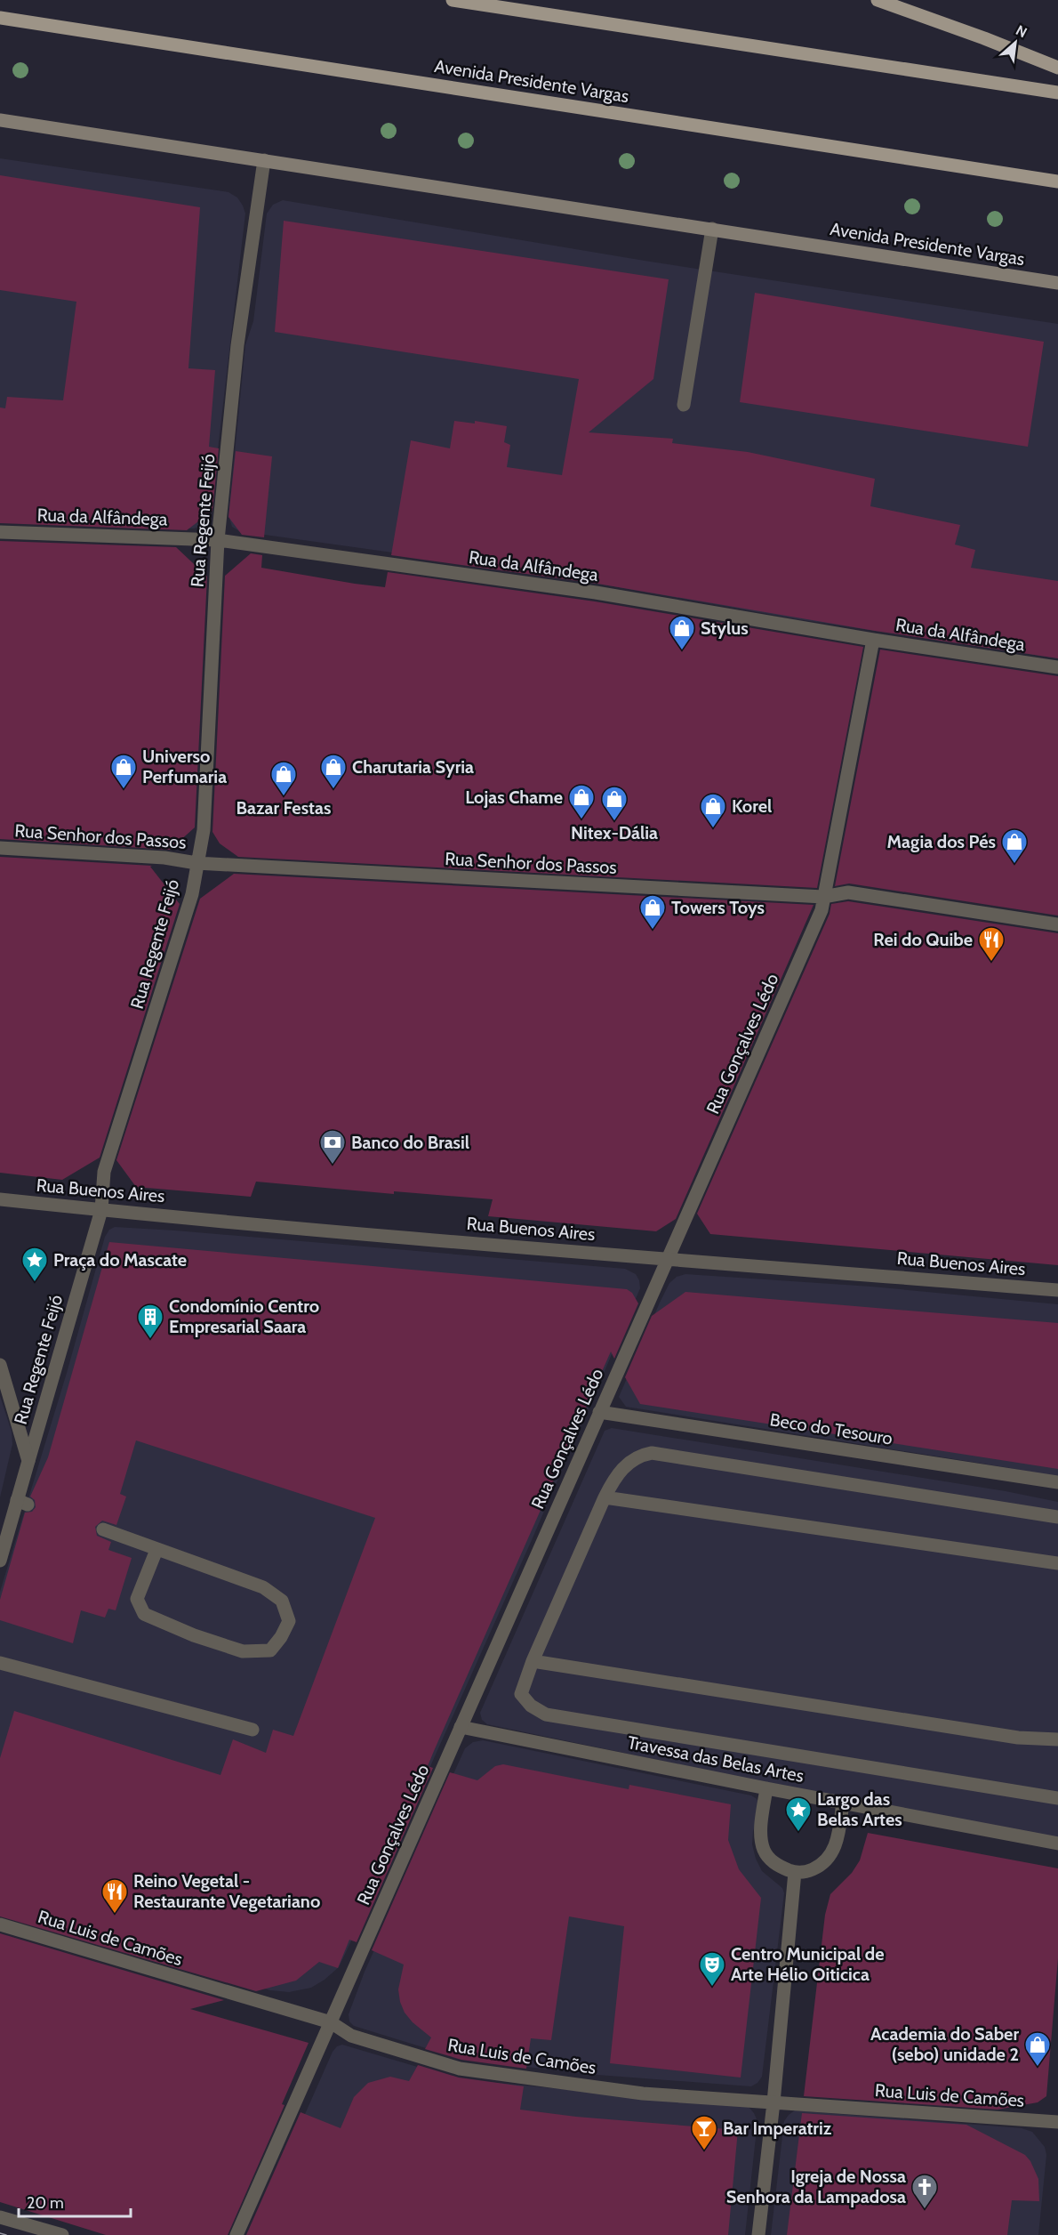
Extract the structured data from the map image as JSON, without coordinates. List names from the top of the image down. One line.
{"streets":{"main road":["Avenida Presidente Vargas"],"street":["Rua da Alfândega","Rua Regente Feijó","Rua Senhor dos Passos","Rua Gonçalves Lédo","Rua Buenos Aires","Beco do Tesouro","Travessa das Belas Artes","Rua Luis de Camões"]},"crossings":[["Avenida Presidente Vargas","Rua Regente Feijó"],["Rua da Alfândega","Rua Regente Feijó"],["Rua da Alfândega","Rua Gonçalves Lédo"],["Rua Regente Feijó","Rua Senhor dos Passos"],["Rua Regente Feijó","Rua Buenos Aires"],["Rua Senhor dos Passos","Rua Gonçalves Lédo"],["Rua Gonçalves Lédo","Rua Buenos Aires"],["Rua Gonçalves Lédo","Beco do Tesouro"],["Rua Gonçalves Lédo","Travessa das Belas Artes"],["Rua Gonçalves Lédo","Rua Luis de Camões"]],"places":{"shop":["Stylus","Universo Perfumaria","Charutaria Syria","Bazar Festas","Lojas Chame","Nitex-Dália","Korel","Magia dos Pés","Towers Toys","Academia do Saber (sebo) unidade 2"],"restaurant":["Rei do Quibe","Reino Vegetal - Restaurante Vegetariano"],"bank":["Banco do Brasil"],"place":["Praça do Mascate","Largo das Belas Artes"],"building":["Condomínio Centro Empresarial Saara"],"theatre":["Centro Municipal de Arte Hélio Oiticica"],"bar":["Bar Imperatriz"],"church":["Igreja de Nossa Senhora da Lampadosa"]},"scale_bar":"20 m","north":"top right"}
